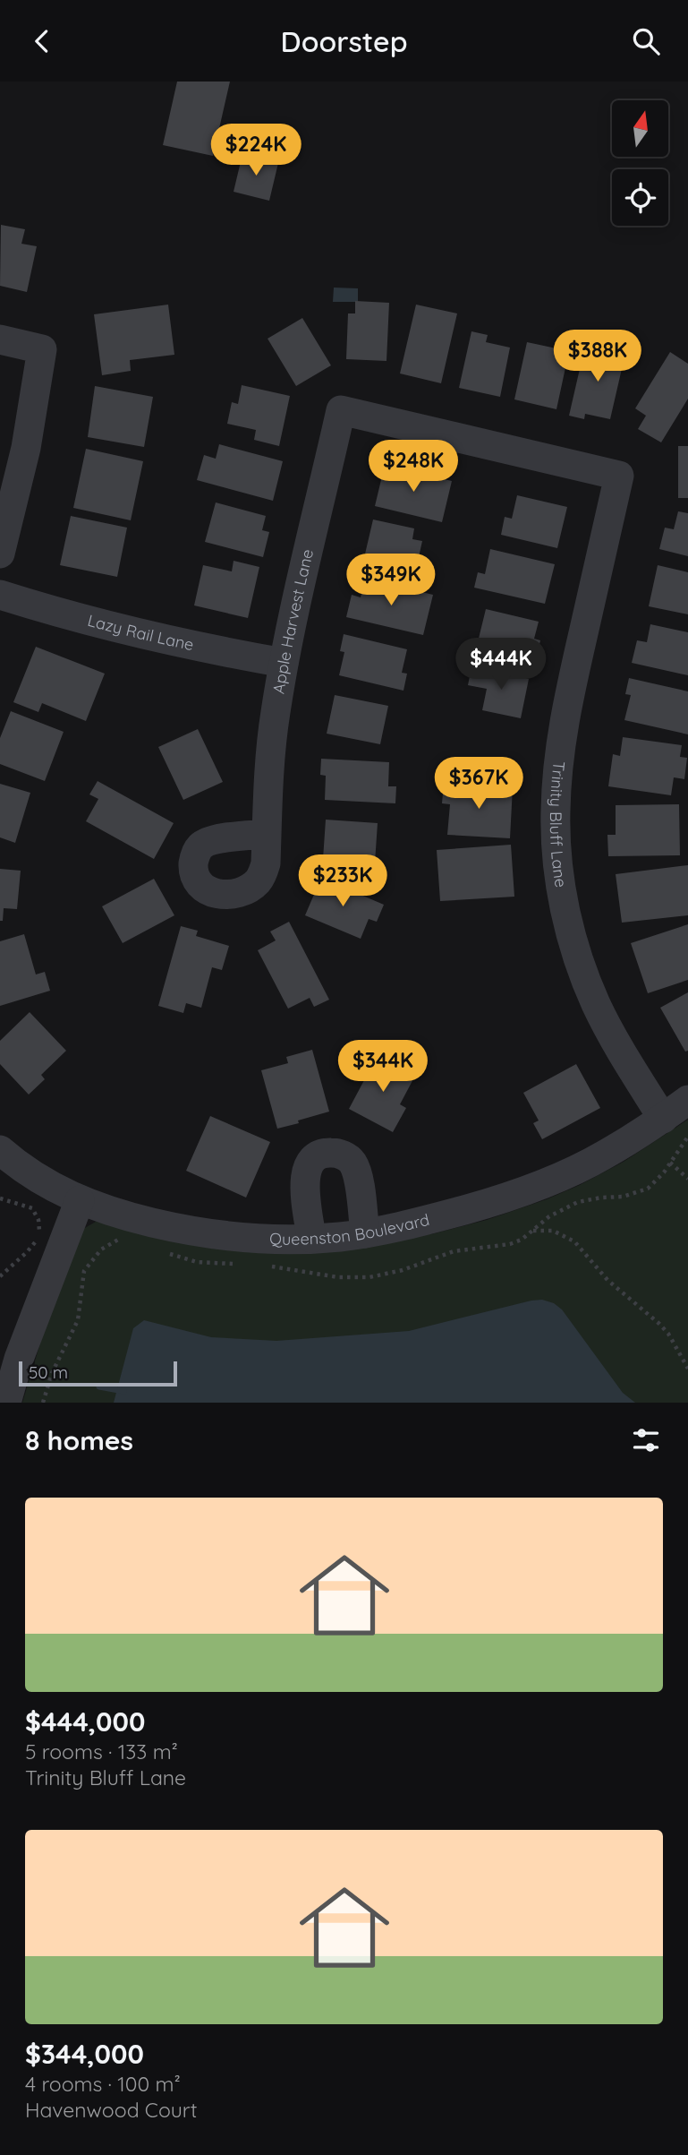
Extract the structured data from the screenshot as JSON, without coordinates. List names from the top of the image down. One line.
{"streets":{"street":["Apple Harvest Lane","Lazy Rail Lane","Trinity Bluff Lane","Queenston Boulevard"]},"crossings":[["Apple Harvest Lane","Lazy Rail Lane"],["Apple Harvest Lane","Trinity Bluff Lane"],["Trinity Bluff Lane","Queenston Boulevard"]],"scale_bar":"50 m","north":"top","page":{"header":"Doorstep","price":["$224K","$388K","$248K","$349K","$444K","$367K","$233K","$344K"],"scale":"50 m","heading":"8 homes","list":[{"name":"$444,000","note":"5 rooms · 133 m² · Trinity Bluff Lane"},{"name":"$344,000","note":"4 rooms · 100 m² · Havenwood Court"}]}}
